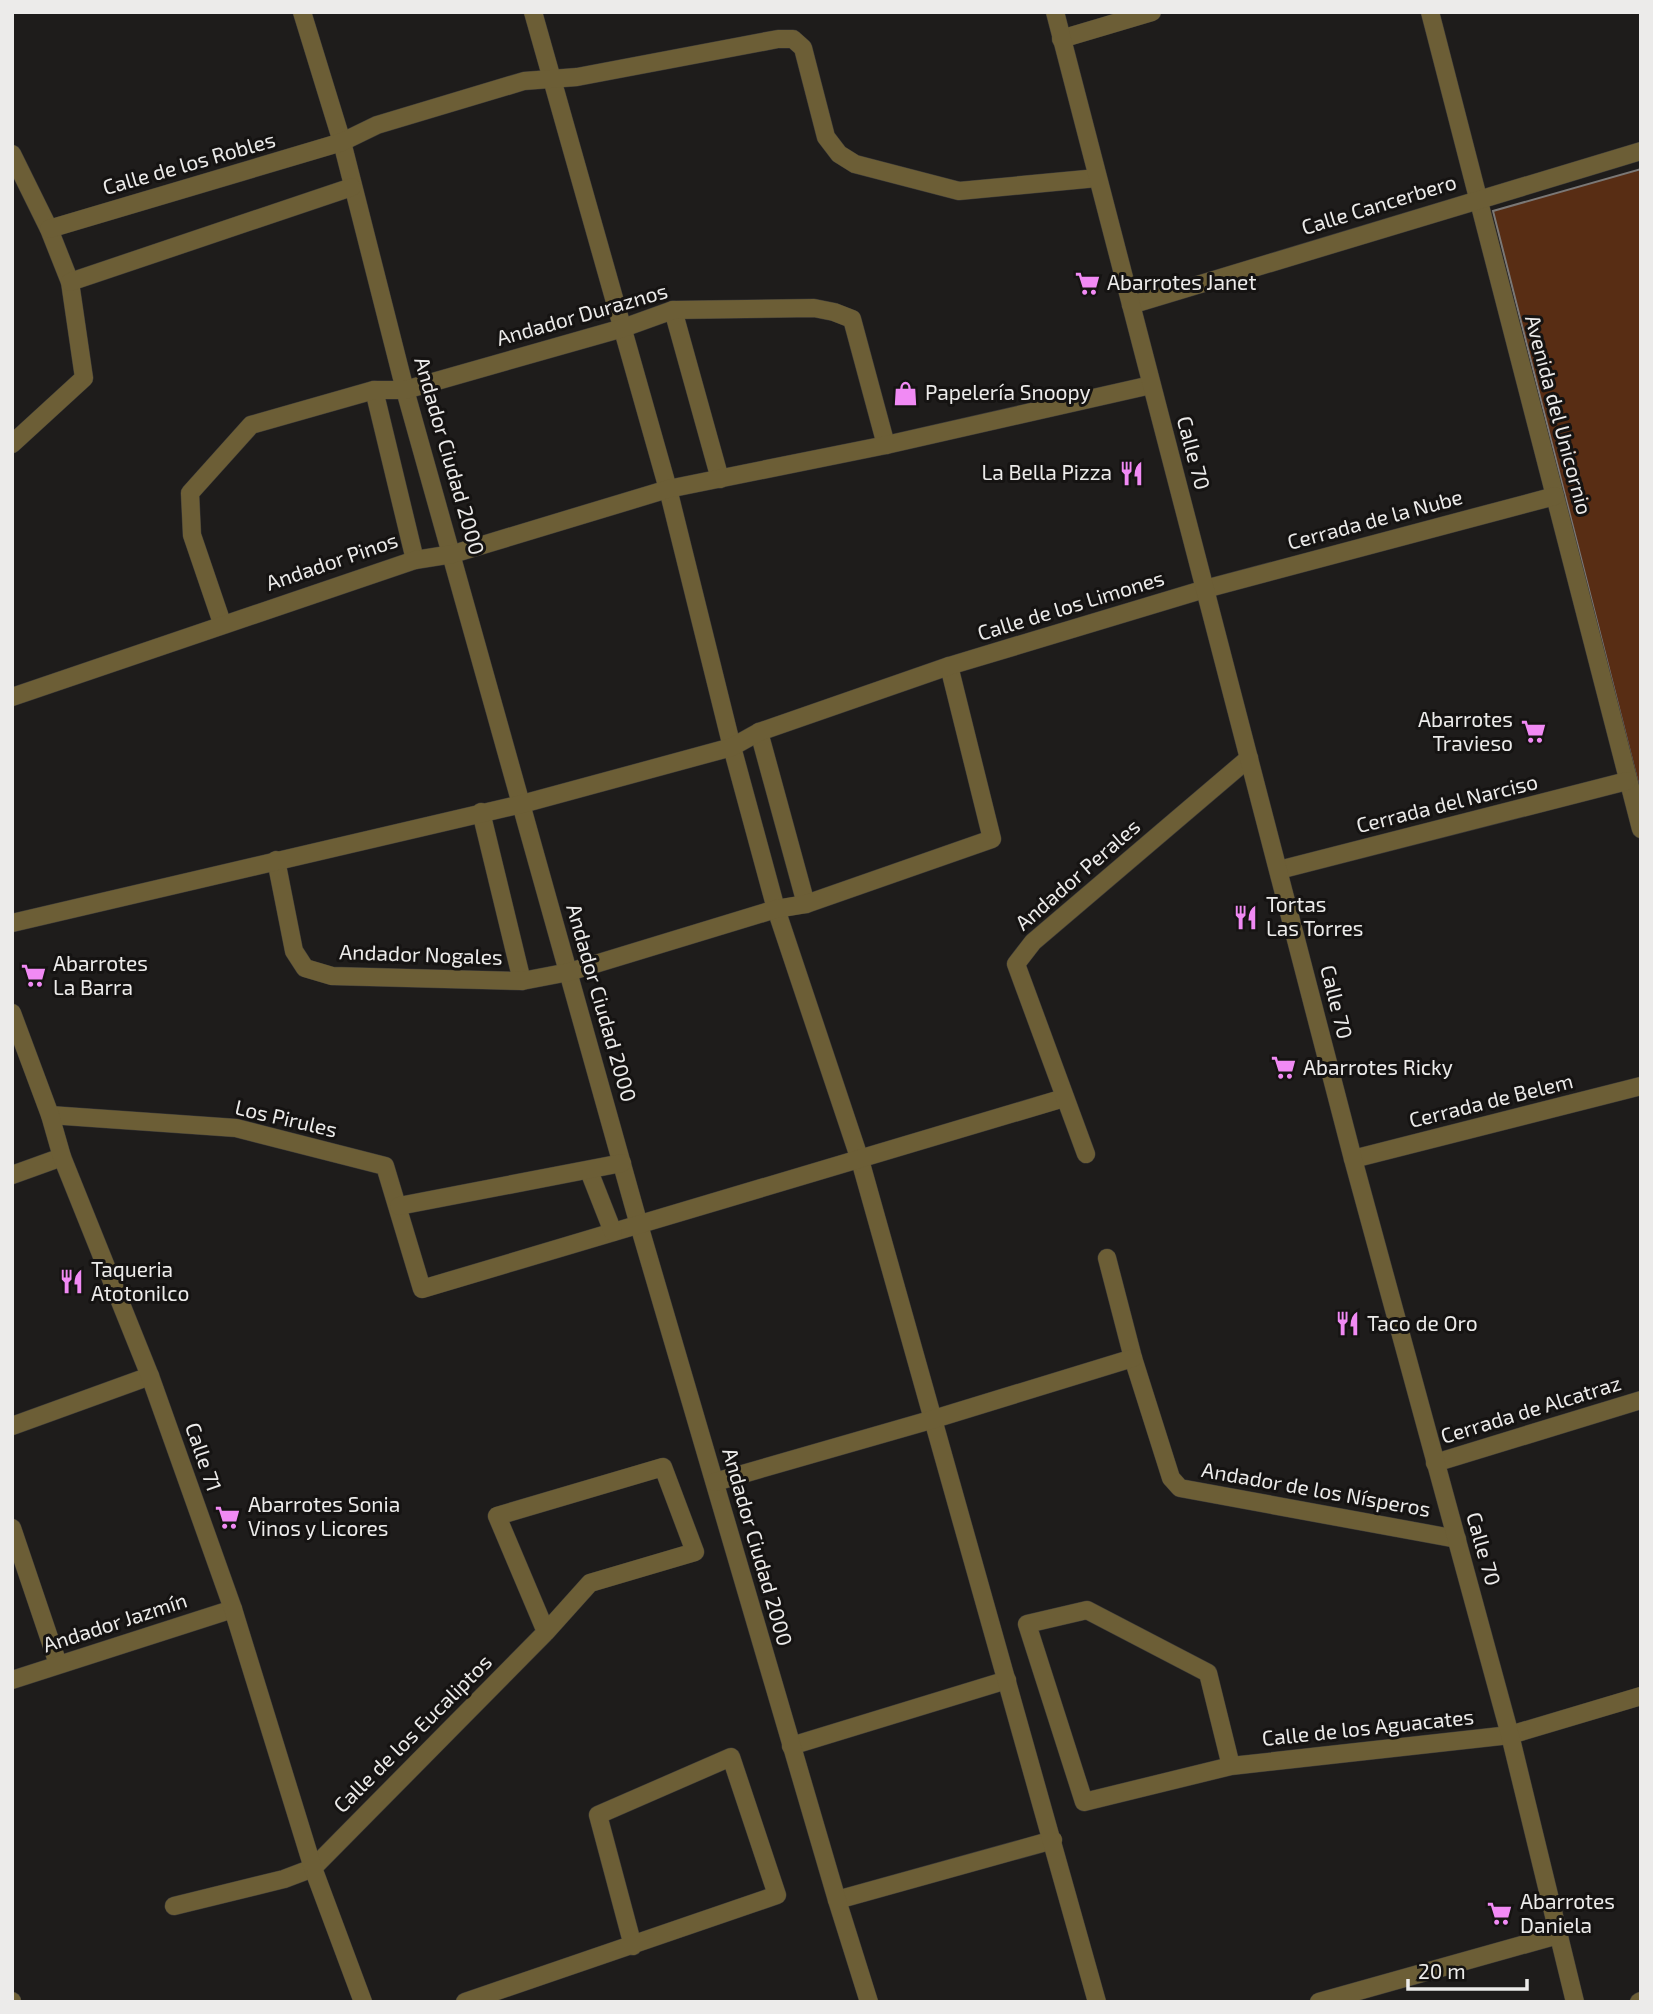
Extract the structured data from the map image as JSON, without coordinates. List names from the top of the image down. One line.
{"streets":{"street":["Calle de los Robles","Calle Cancerbero","Andador Duraznos","Avenida del Unicornio","Calle 70","Andador Ciudad 2000","Cerrada de la Nube","Andador Pinos","Calle de los Limones","Cerrada del Narciso","Andador Perales","Andador Nogales","Cerrada de Belem","Los Pirules","Cerrada de Alcatraz","Calle 71","Andador de los Nísperos","Andador Jazmín","Calle de los Aguacates","Calle de los Eucaliptos"]},"crossings":[["Calle de los Robles","Calle 70"],["Calle de los Robles","Andador Ciudad 2000"],["Calle Cancerbero","Avenida del Unicornio"],["Calle Cancerbero","Calle 70"],["Andador Duraznos","Andador Ciudad 2000"],["Avenida del Unicornio","Cerrada de la Nube"],["Avenida del Unicornio","Cerrada del Narciso"],["Calle 70","Cerrada de la Nube"],["Calle 70","Calle de los Limones"],["Calle 70","Cerrada del Narciso"],["Calle 70","Andador Perales"],["Calle 70","Cerrada de Belem"],["Calle 70","Cerrada de Alcatraz"],["Calle 70","Andador de los Nísperos"],["Calle 70","Calle de los Aguacates"],["Andador Ciudad 2000","Calle de los Limones"],["Andador Ciudad 2000","Andador Nogales"],["Andador Ciudad 2000","Los Pirules"],["Cerrada de la Nube","Calle de los Limones"],["Los Pirules","Calle 71"],["Calle 71","Andador Jazmín"],["Calle 71","Calle de los Eucaliptos"]],"places":{"supermarket":["Abarrotes Janet","Abarrotes Travieso","Abarrotes La Barra","Abarrotes Ricky","Abarrotes Sonia Vinos y Licores","Abarrotes Daniela"],"shop":["Papelería Snoopy"],"restaurant":["La Bella Pizza","Tortas Las Torres","Taqueria Atotonilco","Taco de Oro"]},"scale_bar":"20 m"}
